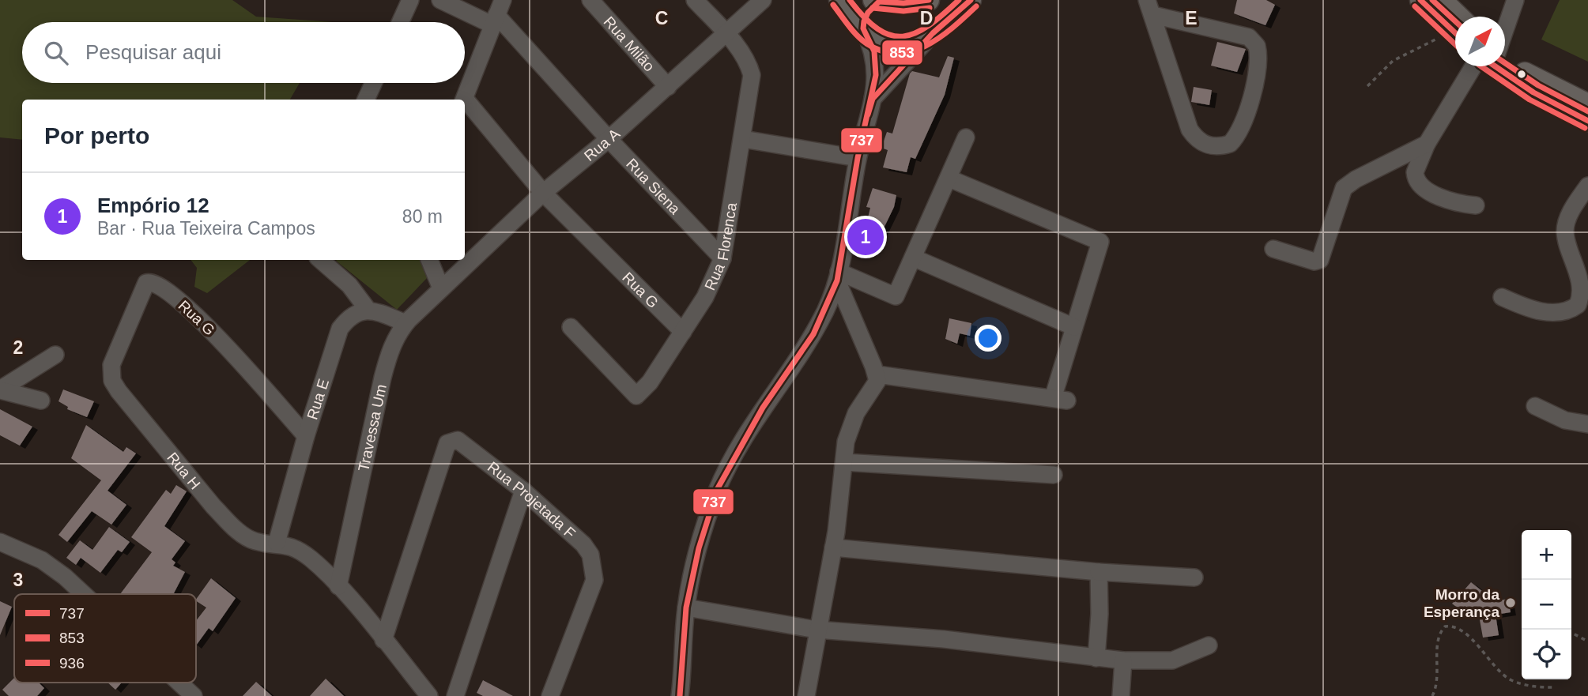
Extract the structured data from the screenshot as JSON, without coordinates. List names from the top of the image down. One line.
{"streets":{"street":["Rua Milão","Rua A","Rua Siena","Rua Florenca","Rua G","Rua E","Travessa Um","Rua H","Rua Projetada F"]},"crossings":[["Rua Milão","Rua A"],["Rua A","Rua Siena"],["Rua A","Rua Florenca"],["Rua A","Rua G"],["Rua A","Travessa Um"],["Rua Siena","Rua Florenca"],["Rua Florenca","Rua G"],["Rua G","Rua E"],["Rua G","Rua H"],["Rua E","Rua H"],["Travessa Um","Rua H"],["Rua H","Rua Projetada F"]],"places":["Morro da Esperança"],"lines":["transit line 737","transit line 936","transit line 853"],"legend":["737","853","936"],"north":"top right","page":{"search":"Pesquisar aqui","heading":"Por perto","list":[{"mark":"1","name":"Empório 12","note":"Bar · Rua Teixeira Campos","value":"80 m"}],"pins":"1","map_buttons":["+","−"]},"grid":{"columns":["C","D","E"],"rows":["2","3"]}}
